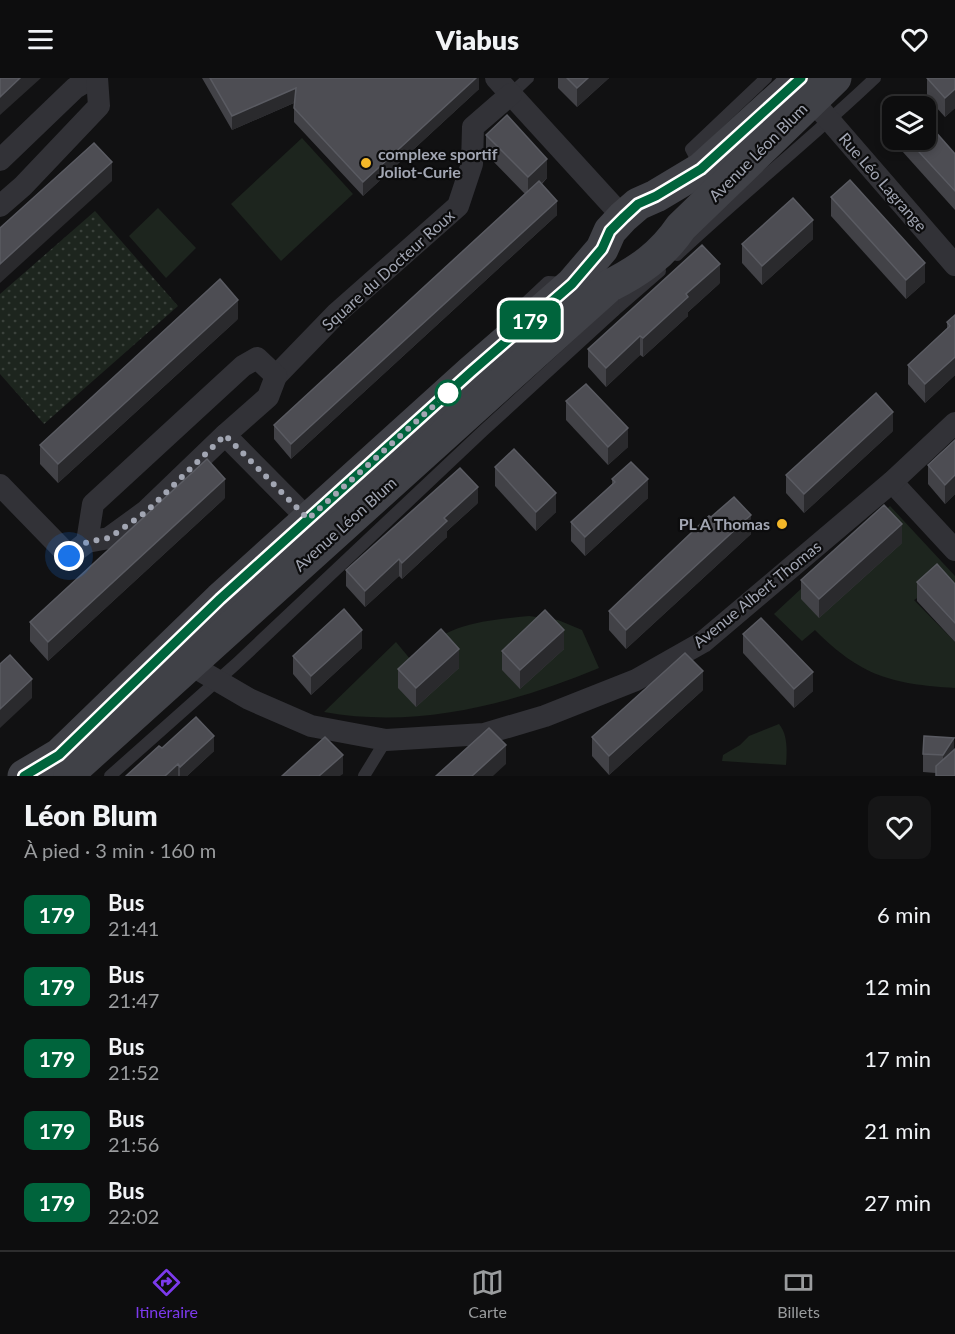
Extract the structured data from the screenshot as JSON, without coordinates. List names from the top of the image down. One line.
{"streets":{"main road":["Avenue Léon Blum"],"street":["Rue Léo Lagrange","Square du Docteur Roux","Avenue Albert Thomas"]},"crossings":[["Avenue Léon Blum","Rue Léo Lagrange"],["Avenue Léon Blum","Avenue Albert Thomas"]],"places":["complexe sportif Joliot-Curie","PL A Thomas"],"lines":["bus line 179"],"page":{"header":"Viabus","on_map":"179","heading":["Léon Blum","À pied · 3 min · 160 m"],"list":[{"mark":"179","name":"Bus","note":"21:41","value":"6 min"},{"mark":"179","name":"Bus","note":"21:47","value":"12 min"},{"mark":"179","name":"Bus","note":"21:52","value":"17 min"},{"mark":"179","name":"Bus","note":"21:56","value":"21 min"},{"mark":"179","name":"Bus","note":"22:02","value":"27 min"}],"tabs":["Itinéraire","Carte","Billets"]}}
